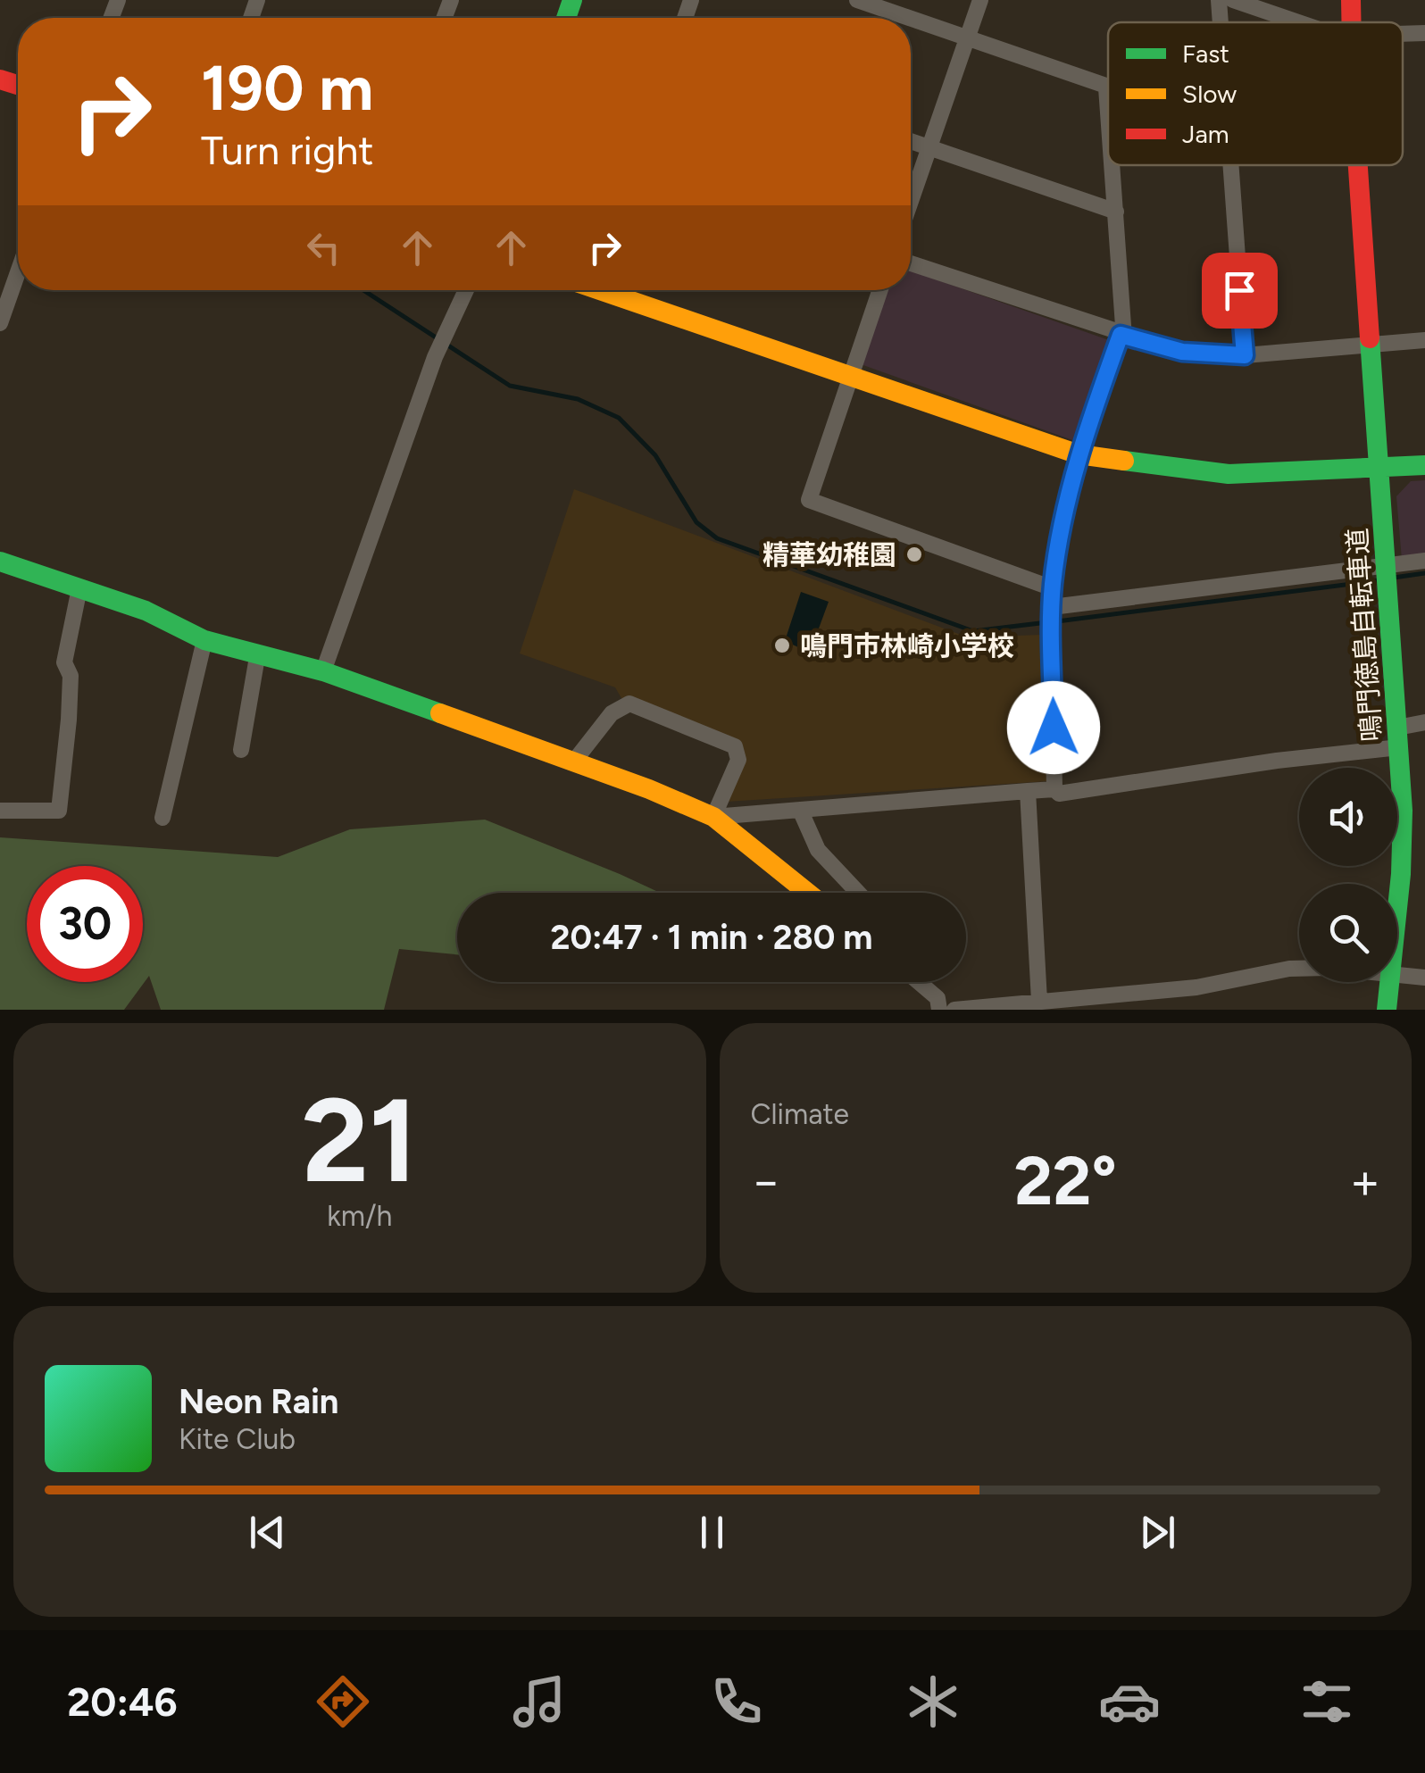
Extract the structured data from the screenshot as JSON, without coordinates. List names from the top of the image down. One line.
{"streets":{"street":["鳴門徳島自転車道"]},"places":["精華幼稚園","鳴門市林崎小学校"],"legend":["Fast","Slow","Jam"],"page":{"turn":["190 m","Turn right"],"limit":"30","trip":"20:47 · 1 min · 280 m","tile":[["21","km/h"],"Climate"],"heat":["−","22°","+"],"song":["Neon Rain","Kite Club"],"tabs":"20:46"}}
